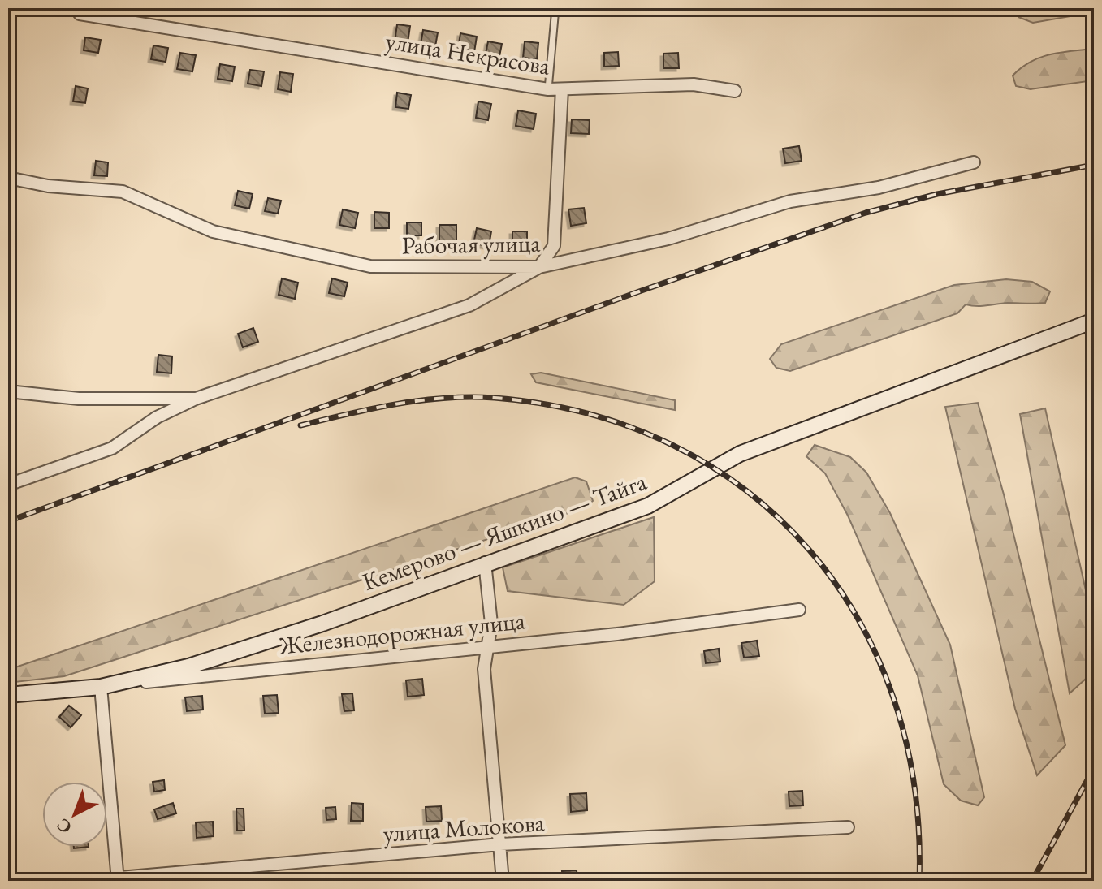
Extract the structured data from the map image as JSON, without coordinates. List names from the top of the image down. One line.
{"streets":{"main road":["Кемерово — Яшкино — Тайга","Железнодорожная улица"],"street":["улица Некрасова","Рабочая улица","улица Молокова"]},"crossings":[["Кемерово — Яшкино — Тайга","Железнодорожная улица"]],"north":"bottom left"}
